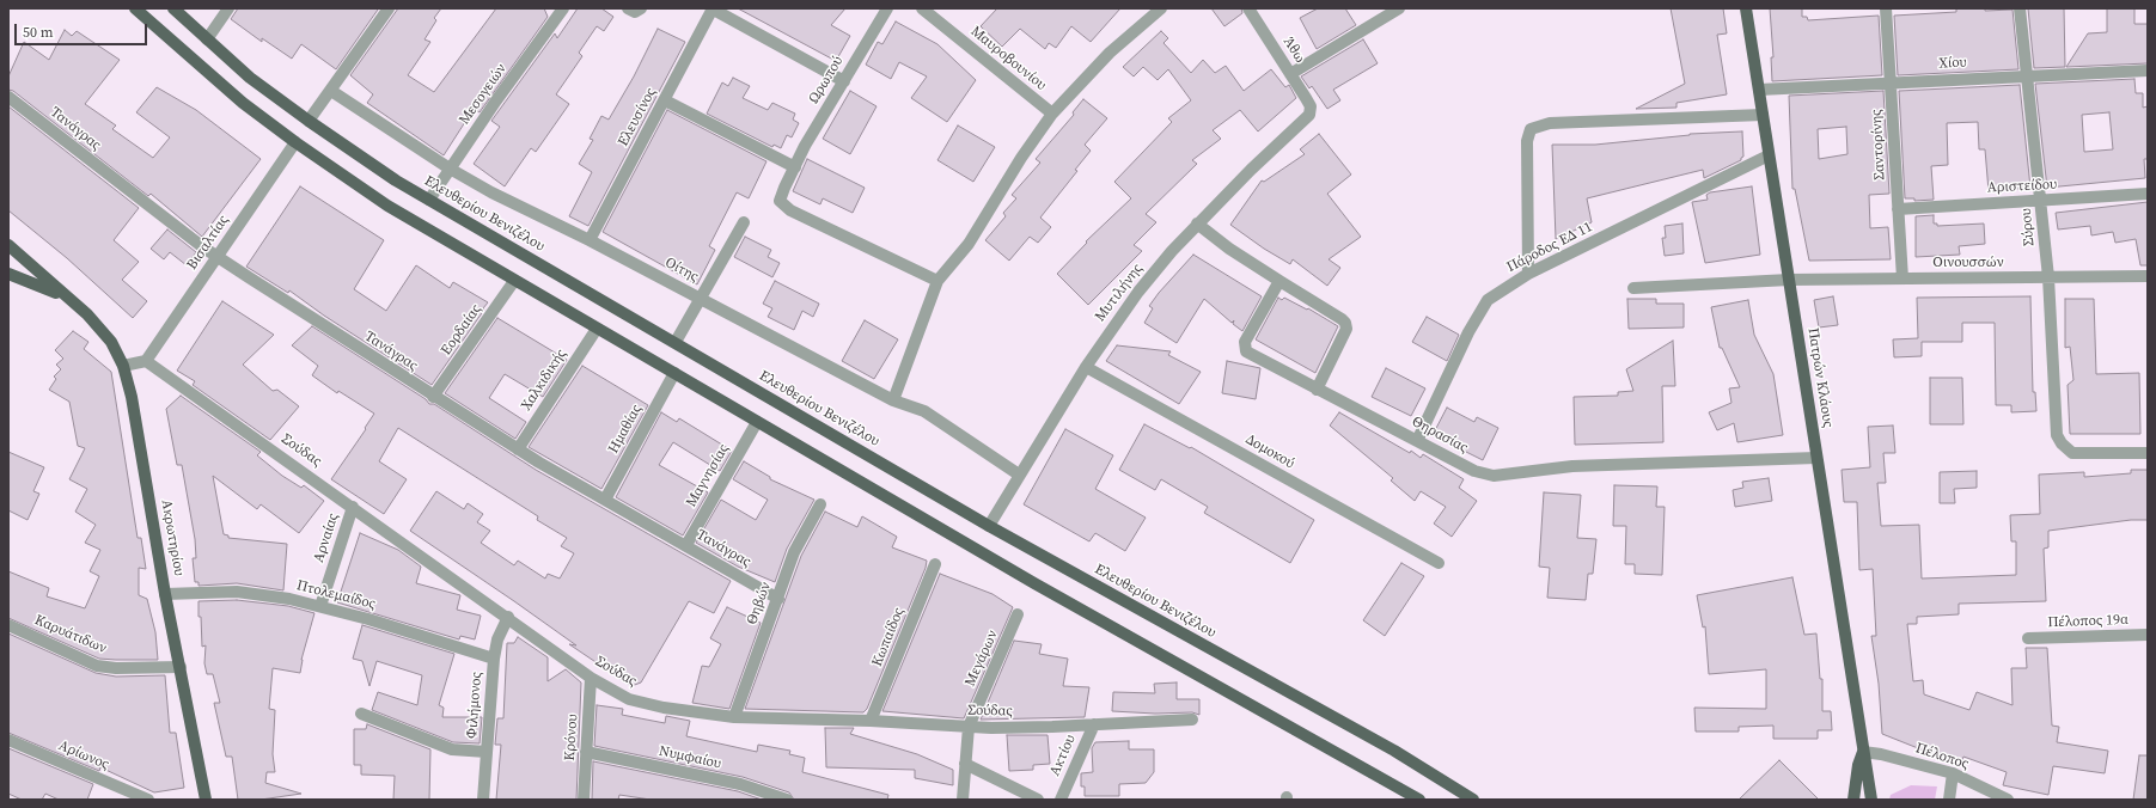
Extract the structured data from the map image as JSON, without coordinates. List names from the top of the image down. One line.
{"streets":{"main road":["Ελευθερίου Βενιζέλου","Πατρών Κλάους","Ακρωτηρίου"],"street":["Άθω","Μαυροβουνίου","Χίου","Ωρωπού","Μεσογειών","Ελευσίνος","Τανάγρας","Σαντορίνης","Αριστείδου","Σύρου","Βισαλτίας","Πάροδος ΕΔ 11","Οινουσσών","Οίτης","Μυτιλήνης","Εορδαίας","Χαλκιδικής","Ημαθίας","Θηρασίας","Σούδας","Δομοκού","Μαγνησίας","Αρναίας","Πτολεμαίδος","Θηβών","Πέλοπος 19α","Καρυάτιδων","Κωπαίδος","Μεγάρων","Φιλήμονος","Κρόνου","Αρίωνος","Ακτίου","Πέλοπος","Νυμφαίου"]},"crossings":[["Άθω","Μυτιλήνης"],["Χίου","Σαντορίνης"],["Χίου","Σύρου"],["Χίου","Πατρών Κλάους"],["Μεσογειών","Ελευθερίου Βενιζέλου"],["Μεσογειών","Οίτης"],["Ελευσίνος","Οίτης"],["Τανάγρας","Βισαλτίας"],["Τανάγρας","Εορδαίας"],["Τανάγρας","Χαλκιδικής"],["Τανάγρας","Ημαθίας"],["Τανάγρας","Μαγνησίας"],["Τανάγρας","Θηβών"],["Σαντορίνης","Αριστείδου"],["Σαντορίνης","Οινουσσών"],["Αριστείδου","Σύρου"],["Ελευθερίου Βενιζέλου","Μυτιλήνης"],["Σύρου","Οινουσσών"],["Βισαλτίας","Σούδας"],["Πάροδος ΕΔ 11","Πατρών Κλάους"],["Πάροδος ΕΔ 11","Θηρασίας"],["Οινουσσών","Πατρών Κλάους"],["Οίτης","Μυτιλήνης"],["Μυτιλήνης","Δομοκού"],["Πατρών Κλάους","Θηρασίας"],["Πατρών Κλάους","Πέλοπος"],["Σούδας","Αρναίας"],["Σούδας","Θηβών"],["Σούδας","Κωπαίδος"],["Σούδας","Μεγάρων"],["Σούδας","Φιλήμονος"],["Σούδας","Κρόνου"],["Σούδας","Ακτίου"],["Ακρωτηρίου","Πτολεμαίδος"],["Ακρωτηρίου","Καρυάτιδων"],["Αρναίας","Πτολεμαίδος"],["Πτολεμαίδος","Φιλήμονος"],["Κρόνου","Νυμφαίου"]],"scale_bar":"50 m"}
